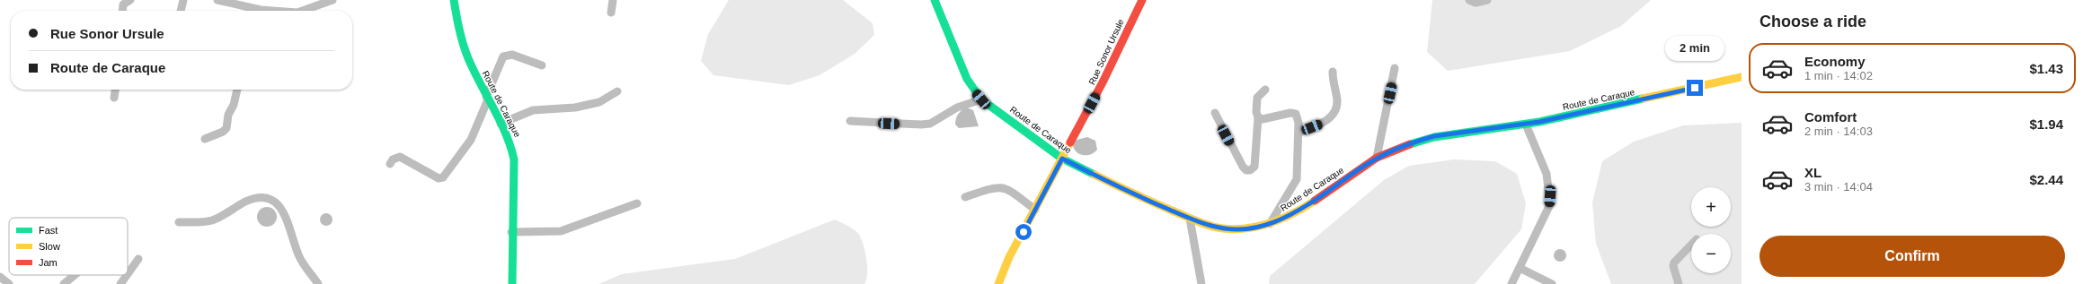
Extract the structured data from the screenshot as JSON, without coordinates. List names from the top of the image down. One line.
{"streets":{"street":["Rue Sonor Ursule","Route de Caraque"]},"crossings":[["Rue Sonor Ursule","Route de Caraque"]],"legend":["Fast","Slow","Jam"],"page":{"heading":"Choose a ride","banner":["Rue Sonor Ursule","Route de Caraque"],"bubble":"2 min","list":[{"name":"Economy","note":"1 min · 14:02","value":"$1.43"},{"name":"Comfort","note":"2 min · 14:03","value":"$1.94"},{"name":"XL","note":"3 min · 14:04","value":"$2.44"}],"map_buttons":["+","−"],"buttons":"Confirm"}}
